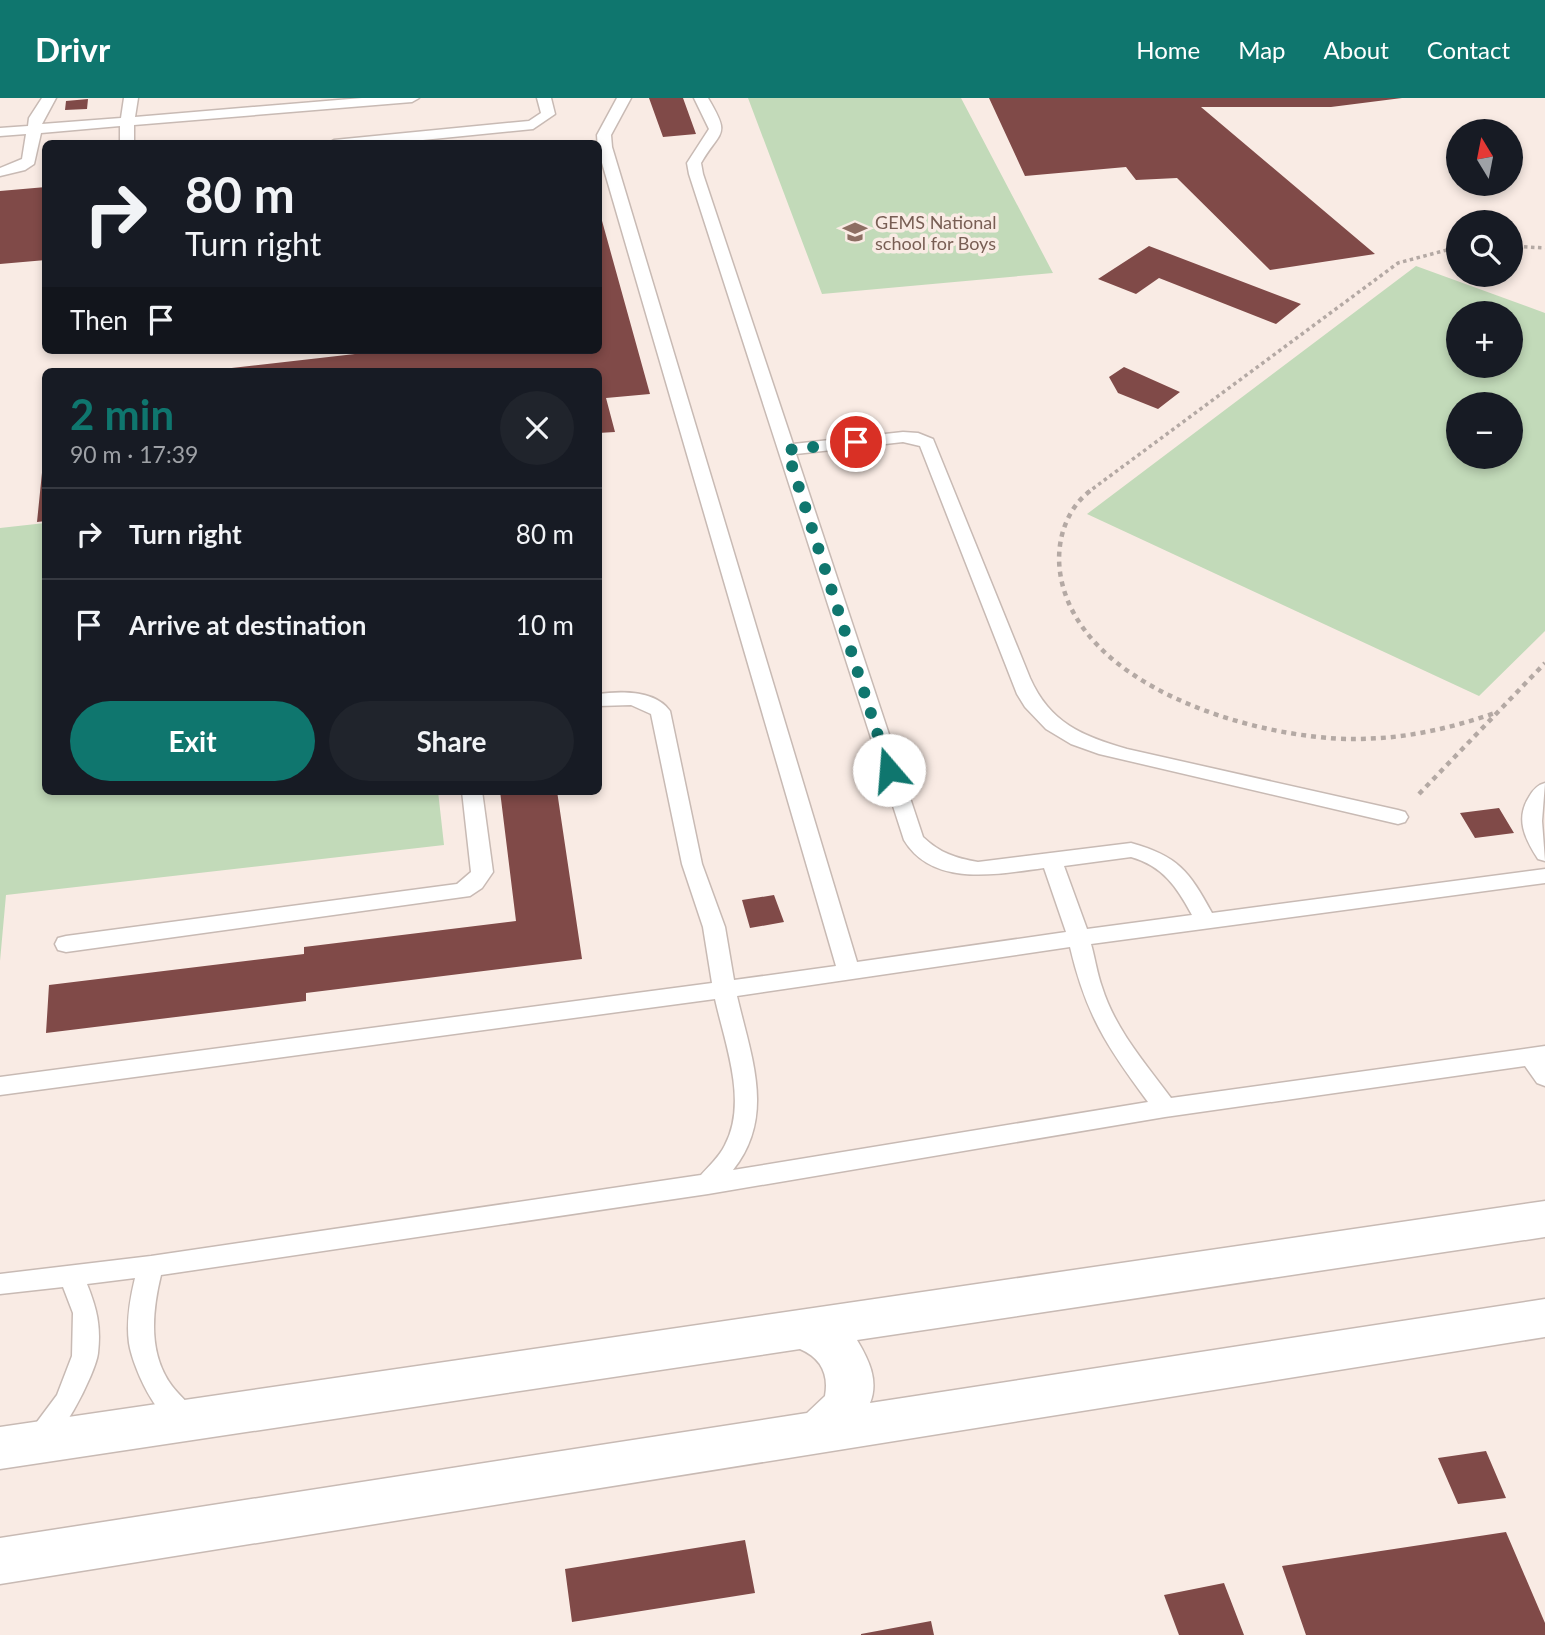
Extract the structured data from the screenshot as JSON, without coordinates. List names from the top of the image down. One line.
{"places":{"school or university":["GEMS National school for Boys"]},"north":"top","page":{"header":"Drivr","nav":["Home","Map","About","Contact"],"map_buttons":["+","−"],"turn":["80 m","Turn right"],"then":"Then","heading":["2 min","90 m · 17:39"],"list":[{"name":"Turn right","value":"80 m"},{"name":"Arrive at destination","value":"10 m"}],"buttons":["Exit","Share"]}}
